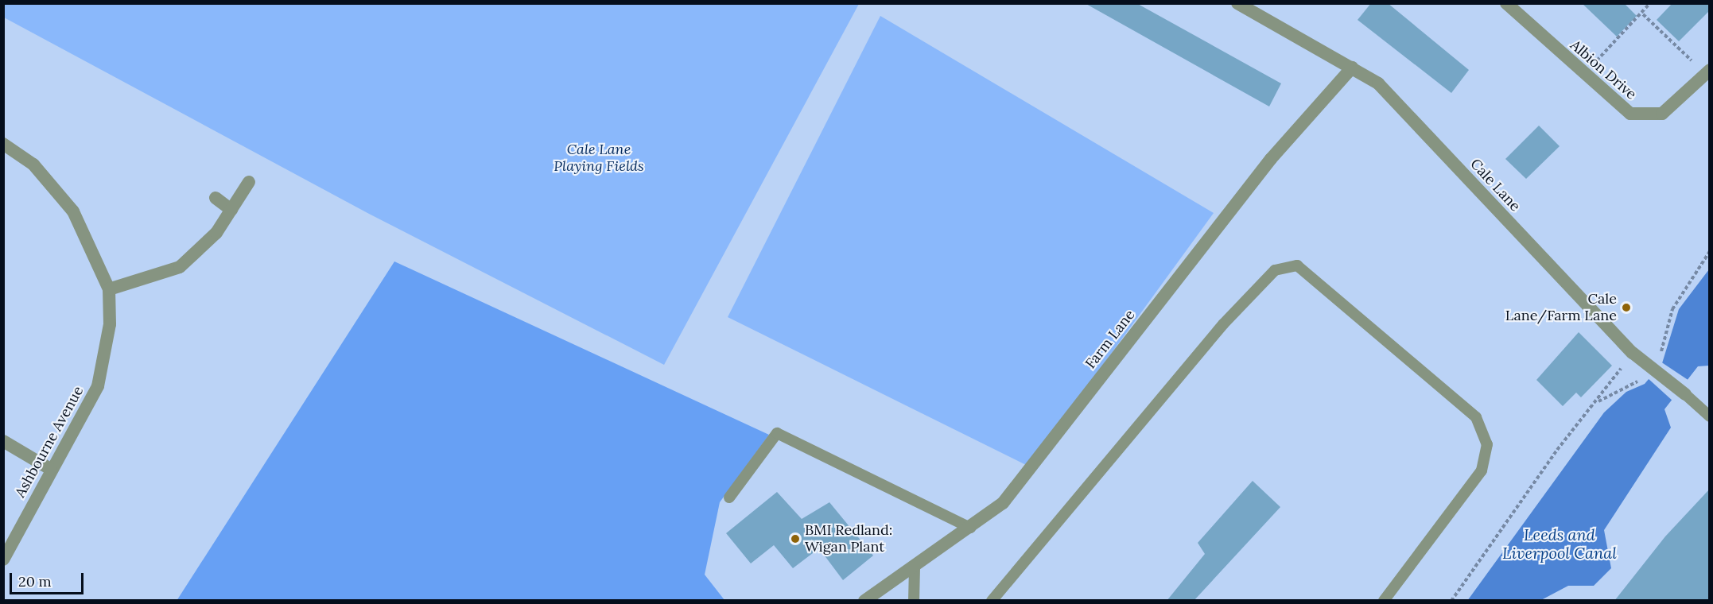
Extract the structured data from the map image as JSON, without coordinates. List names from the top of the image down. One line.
{"streets":{"street":["Albion Drive","Cale Lane","Farm Lane","Ashbourne Avenue"]},"crossings":[["Cale Lane","Farm Lane"]],"water":["Leeds and Liverpool Canal"],"parks":["Cale Lane Playing Fields"],"places":["Cale Lane/Farm Lane","BMI Redland: Wigan Plant"],"scale_bar":"20 m"}
